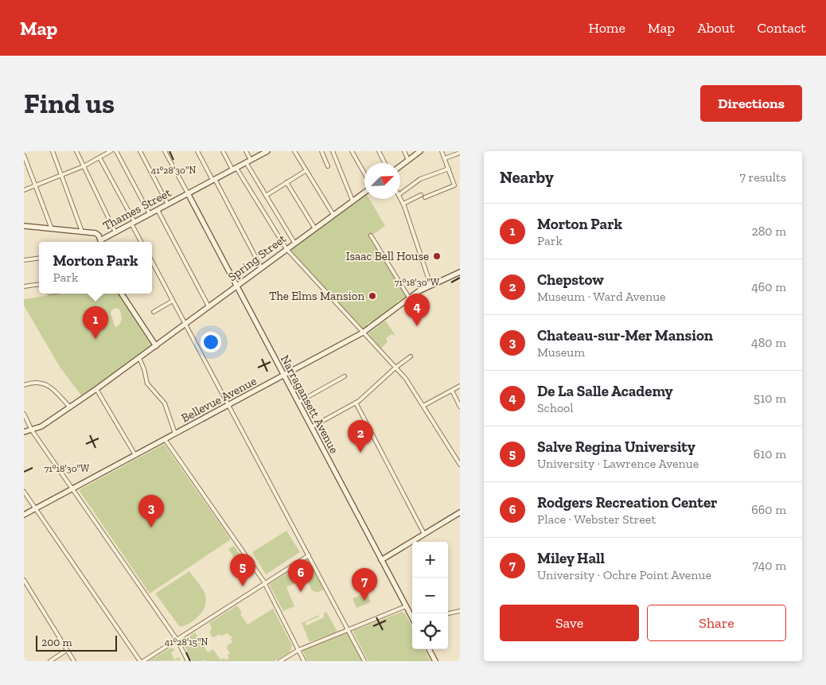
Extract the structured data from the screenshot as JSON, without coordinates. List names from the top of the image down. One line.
{"streets":{"main road":["Thames Street","Spring Street","Bellevue Avenue","Narragansett Avenue"]},"crossings":[["Thames Street","Narragansett Avenue"],["Spring Street","Narragansett Avenue"],["Bellevue Avenue","Narragansett Avenue"]],"places":["Isaac Bell House","The Elms Mansion"],"scale_bar":"200 m","north":"top right","page":{"header":"Map","nav":["Home","Map","About","Contact"],"buttons":["Directions",["Save","Share"]],"title":"Find us","heading":["Nearby","7 results"],"list":[{"mark":"1","name":"Morton Park","note":"Park","value":"280 m"},{"mark":"2","name":"Chepstow","note":"Museum · Ward Avenue","value":"460 m"},{"mark":"3","name":"Chateau-sur-Mer Mansion","note":"Museum","value":"480 m"},{"mark":"4","name":"De La Salle Academy","note":"School","value":"510 m"},{"mark":"5","name":"Salve Regina University","note":"University · Lawrence Avenue","value":"610 m"},{"mark":"6","name":"Rodgers Recreation Center","note":"Place · Webster Street","value":"660 m"},{"mark":"7","name":"Miley Hall","note":"University · Ochre Point Avenue","value":"740 m"}],"popup":["Morton Park","Park"],"pins":["4","1","2","3","5","6","7"],"map_buttons":["+","−"],"scale":"200 m"},"coordinates":["41°28'30\"N","71°18'30\"W","41°28'15\"N"]}
